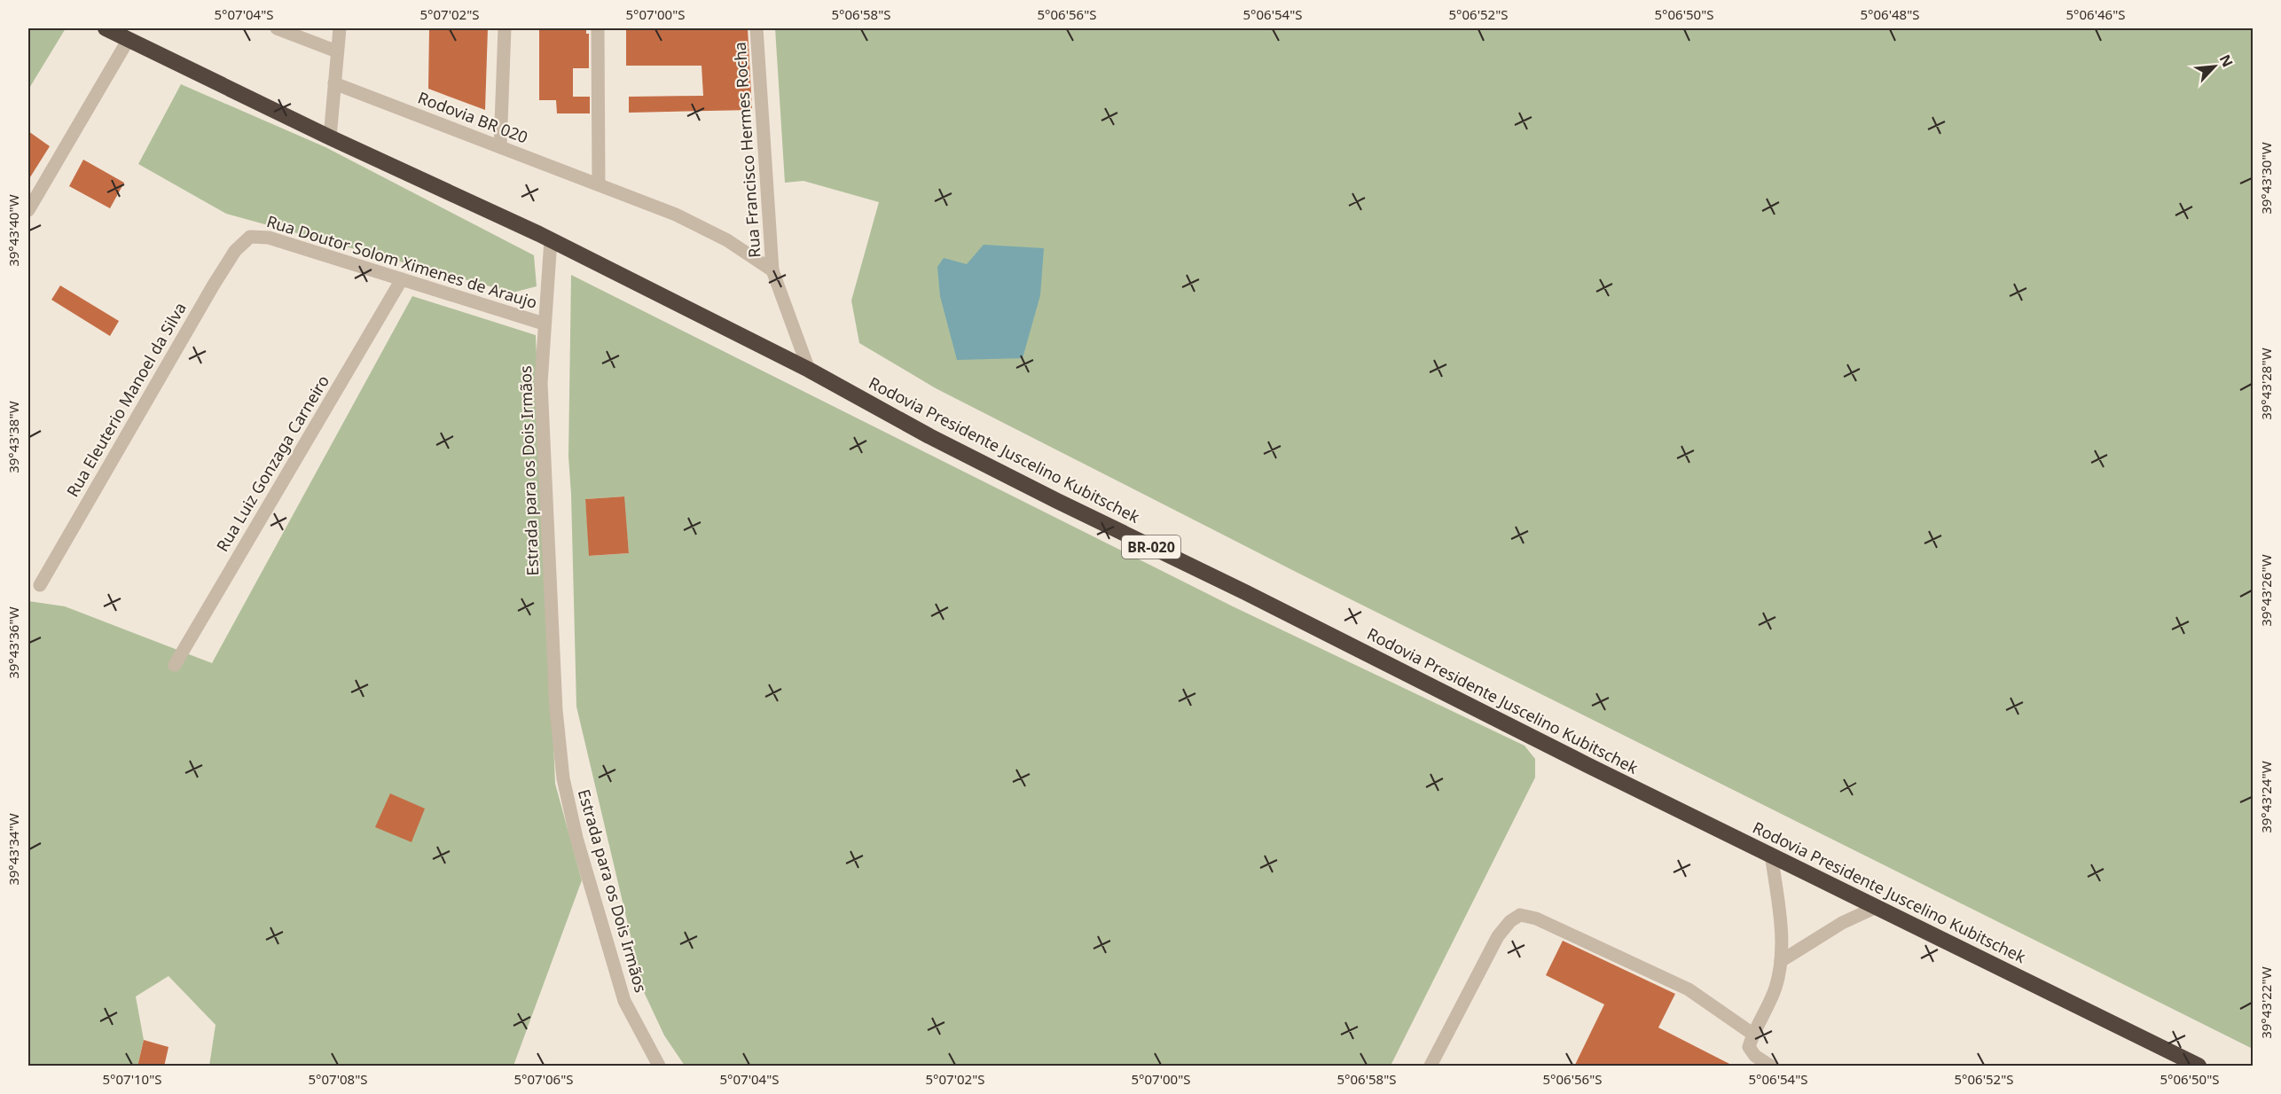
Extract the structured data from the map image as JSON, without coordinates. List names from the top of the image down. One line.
{"streets":{"highway":["Rodovia Presidente Juscelino Kubitschek","BR-020"],"street":["Rodovia BR 020","Rua Francisco Hermes Rocha","Rua Doutor Solom Ximenes de Araujo","Rua Eleuterio Manoel da Silva","Rua Luiz Gonzaga Carneiro","Estrada para os Dois Irmãos"]},"crossings":[["Rodovia BR 020","Rua Francisco Hermes Rocha"],["Rua Francisco Hermes Rocha","Rodovia Presidente Juscelino Kubitschek"],["Rua Doutor Solom Ximenes de Araujo","Rua Eleuterio Manoel da Silva"],["Rua Doutor Solom Ximenes de Araujo","Rua Luiz Gonzaga Carneiro"],["Rua Doutor Solom Ximenes de Araujo","Estrada para os Dois Irmãos"],["Rodovia Presidente Juscelino Kubitschek","Estrada para os Dois Irmãos"]],"north":"top right","coordinates":["5°07'04\"S","5°07'02\"S","5°07'00\"S","5°06'58\"S","5°06'56\"S","5°06'54\"S","5°06'52\"S","5°06'50\"S","5°06'48\"S","5°06'46\"S","39°43'30\"W","39°43'40\"W","39°43'28\"W","39°43'38\"W","39°43'26\"W","39°43'36\"W","39°43'24\"W","39°43'34\"W","39°43'22\"W","5°07'10\"S","5°07'08\"S","5°07'06\"S"]}
